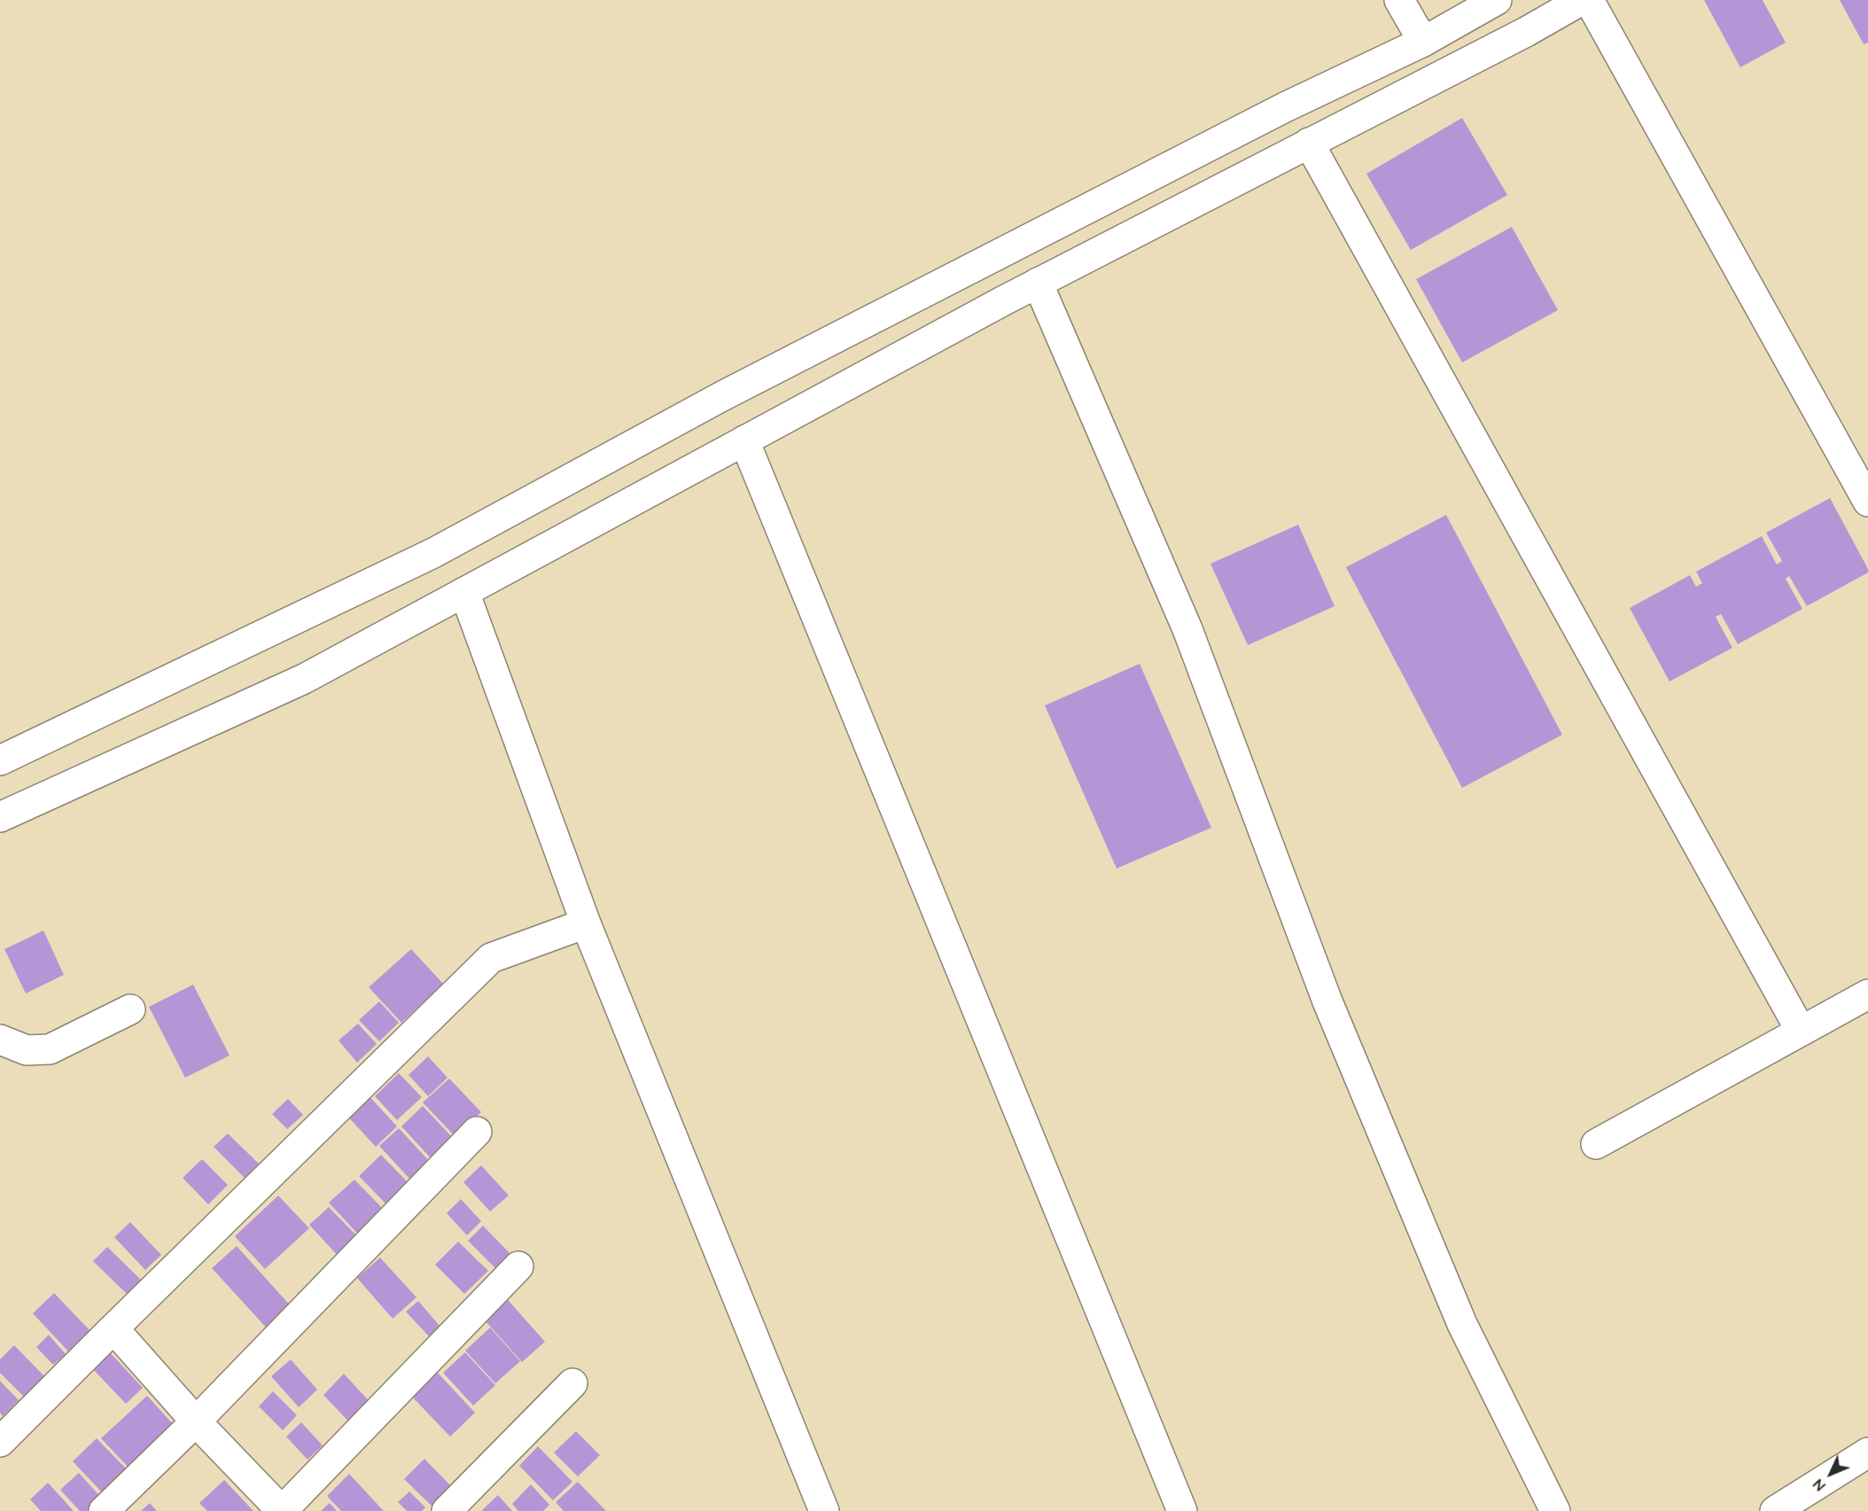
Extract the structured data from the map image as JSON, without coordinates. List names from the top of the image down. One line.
{"north":"bottom left"}
